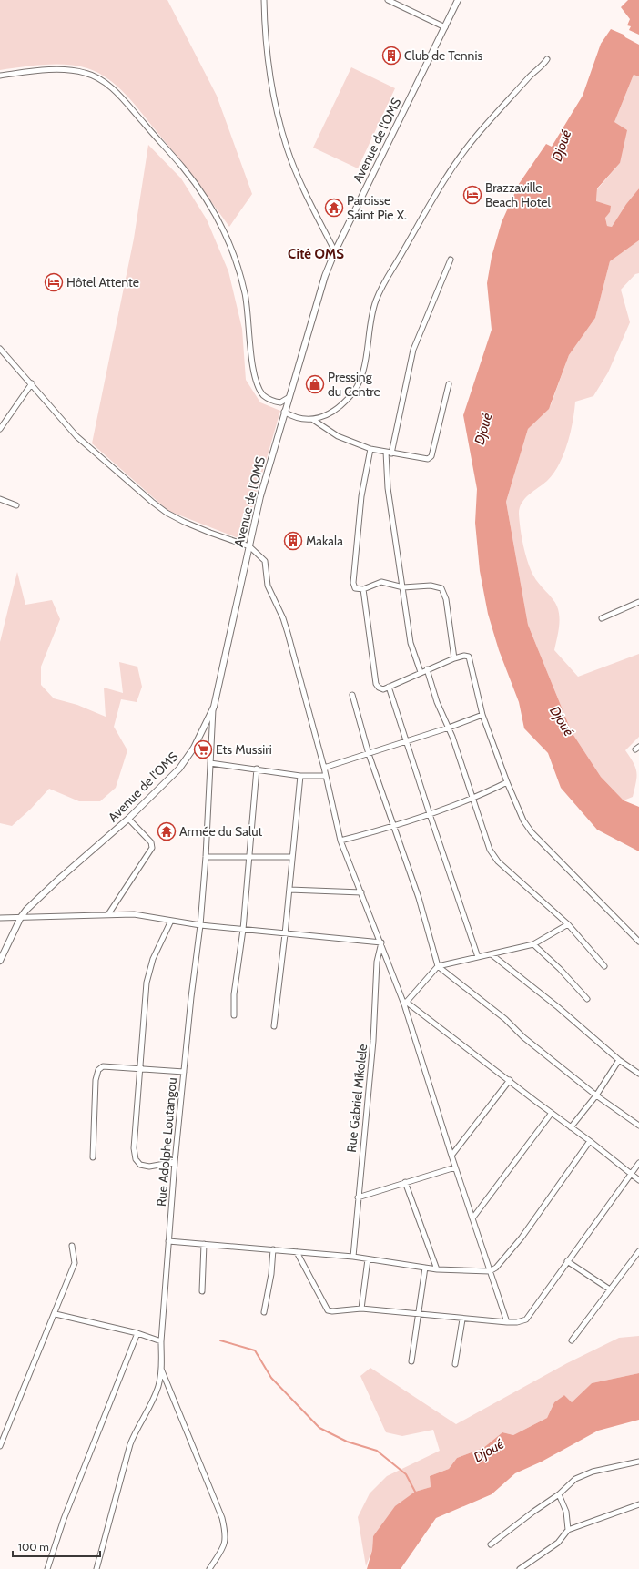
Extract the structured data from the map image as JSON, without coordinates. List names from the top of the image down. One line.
{"streets":{"street":["Avenue de l'OMS","Rue Gabriel Mikolele","Rue Adolphe Loutangou"]},"crossings":[["Avenue de l'OMS","Rue Adolphe Loutangou"]],"districts":["Cité OMS"],"water":["Djoué"],"places":{"building":["Club de Tennis","Makala"],"hotel":["Brazzaville Beach Hotel","Hôtel Attente"],"temple":["Paroisse Saint Pie X.","Armée du Salut"],"shop":["Pressing du Centre"],"supermarket":["Ets Mussiri"]},"scale_bar":"100 m"}
